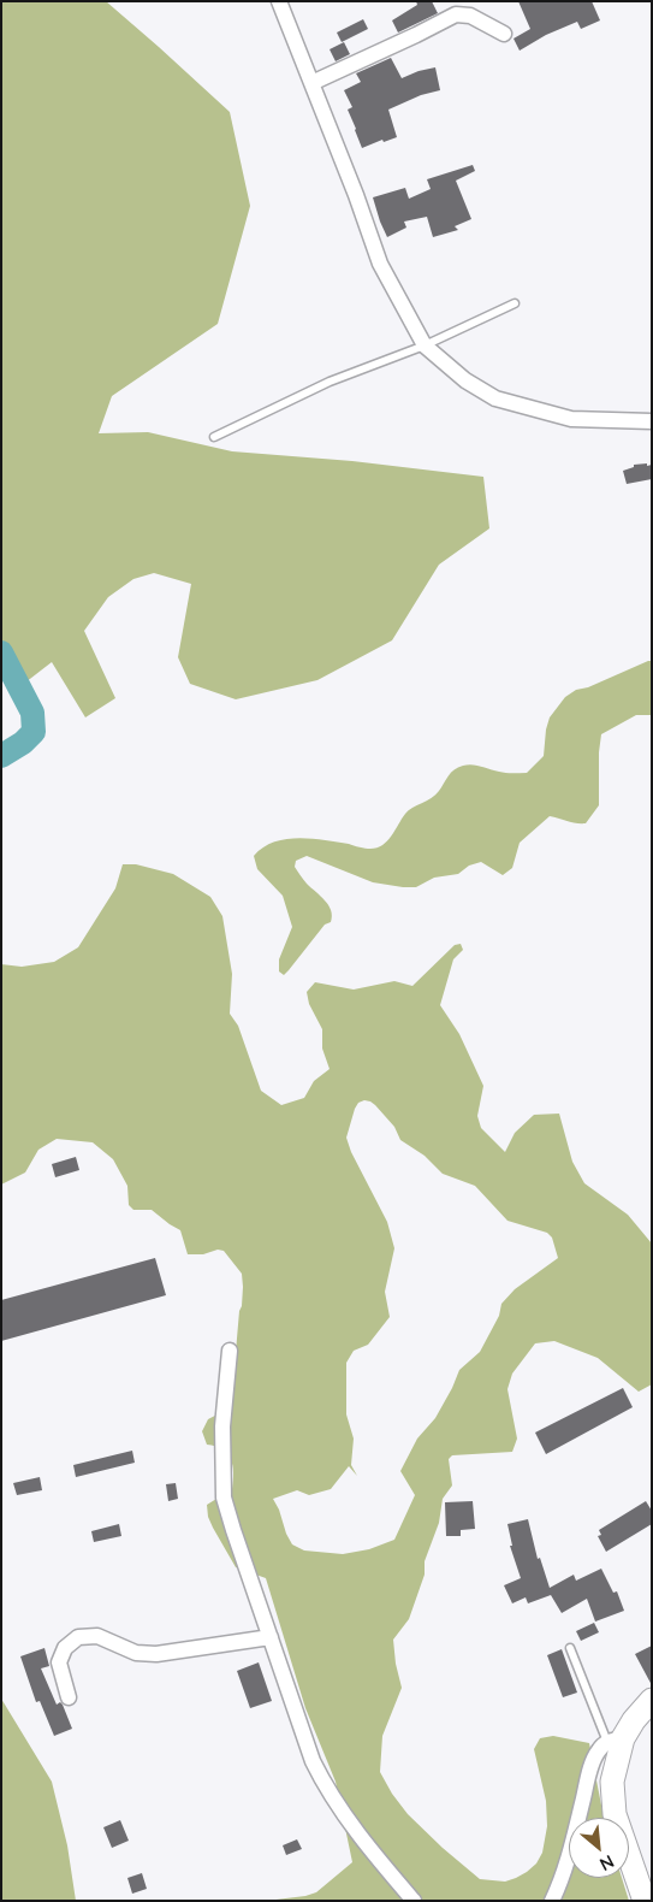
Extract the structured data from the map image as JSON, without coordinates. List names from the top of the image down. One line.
{"north":"bottom right"}
